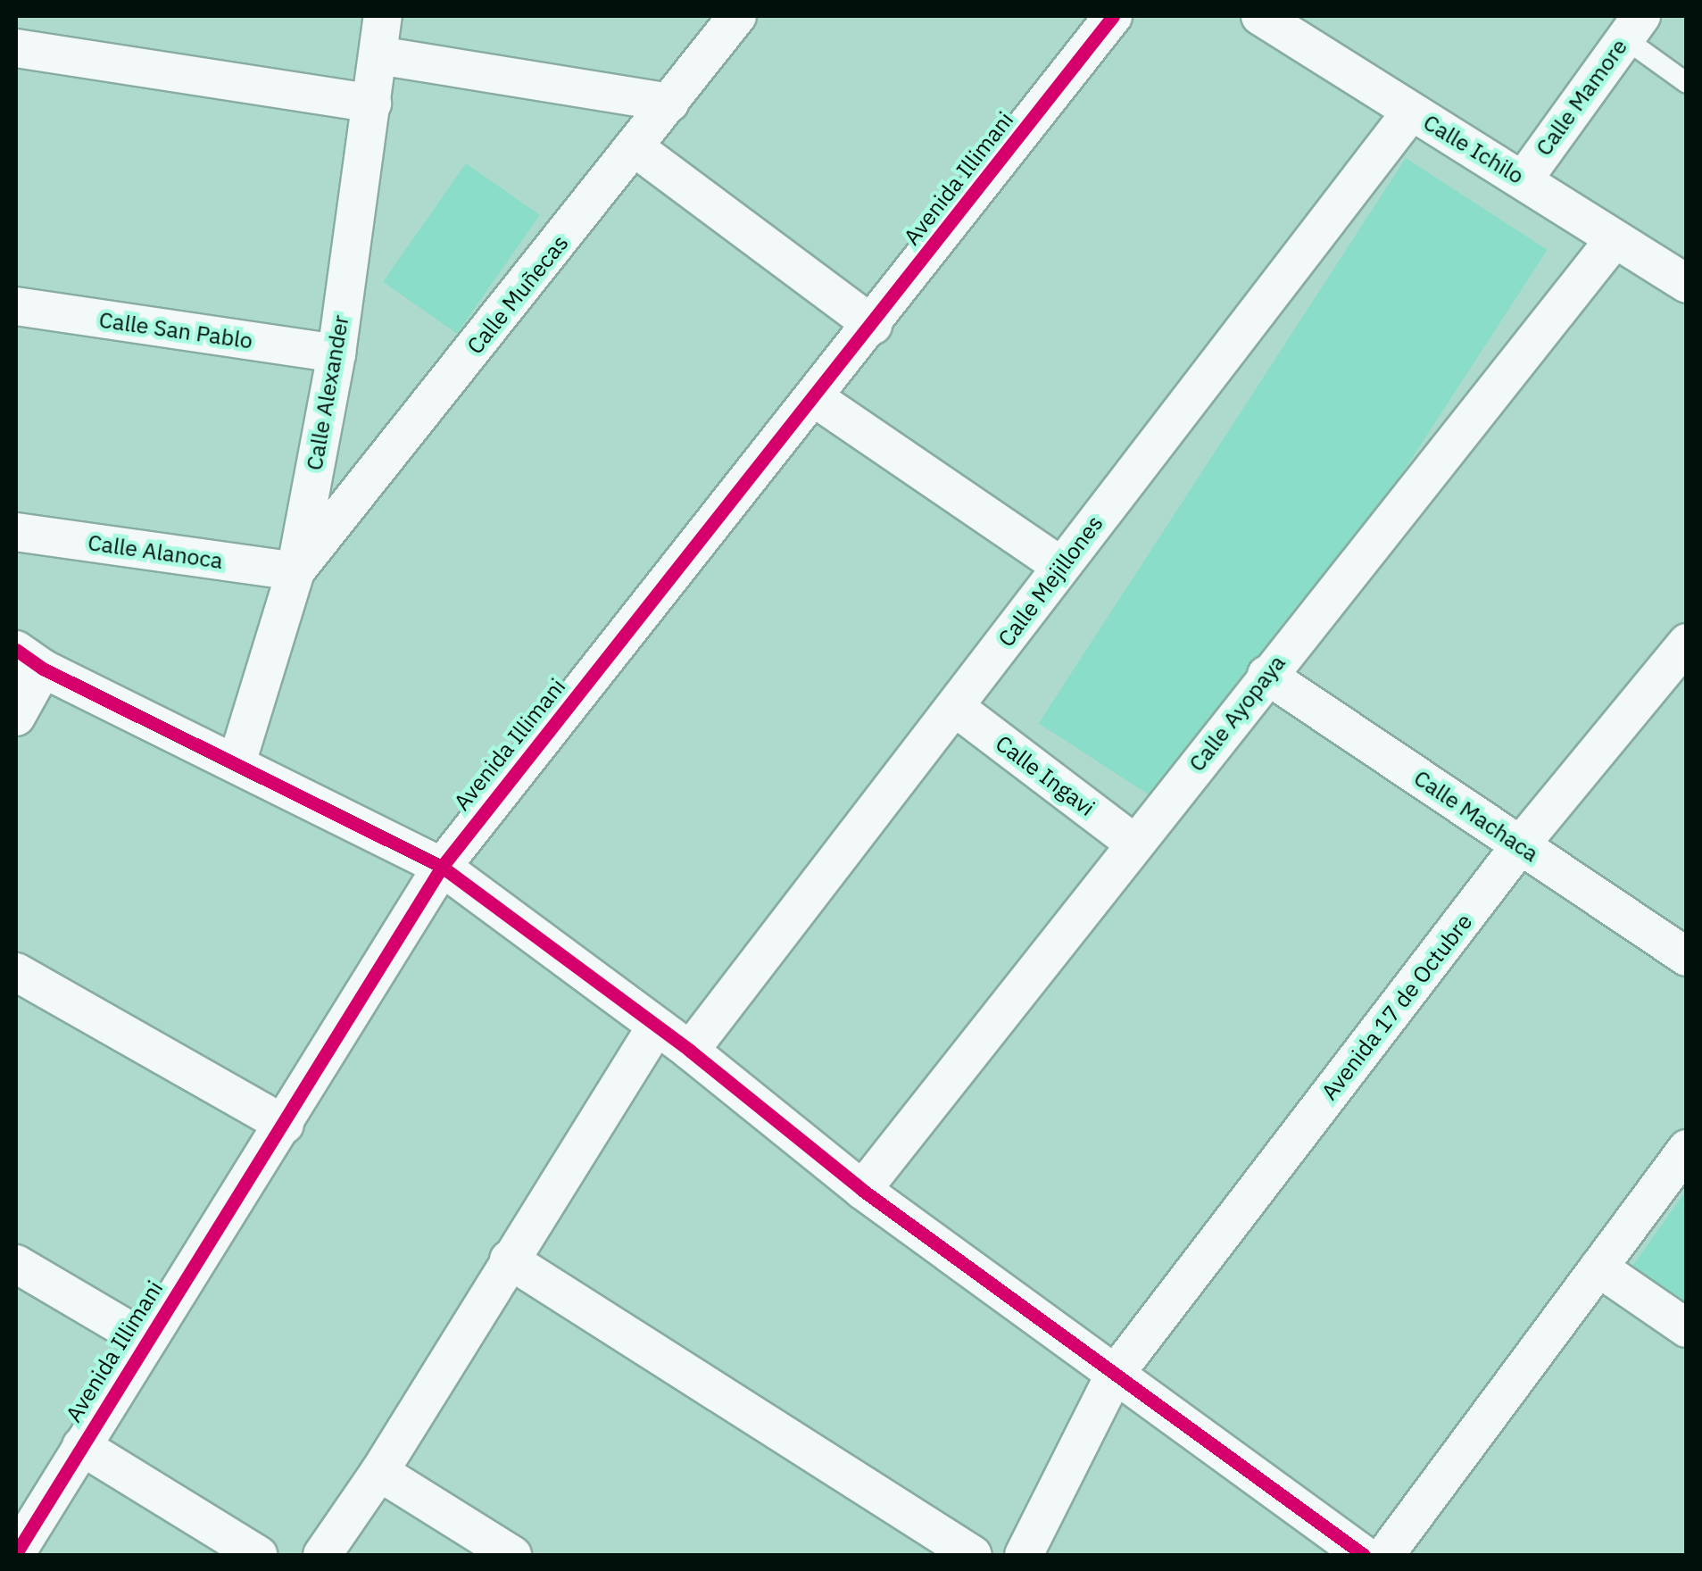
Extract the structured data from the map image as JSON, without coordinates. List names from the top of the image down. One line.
{"streets":{"street":["Calle Mamore","Calle Ichilo","Avenida Illimani","Calle Muñecas","Calle San Pablo","Calle Alexander","Calle Alanoca","Calle Mejillones","Calle Ayopaya","Calle Ingavi","Calle Machaca","Avenida 17 de Octubre"]},"crossings":[["Calle Mamore","Calle Ichilo"],["Calle Ichilo","Calle Mejillones"],["Calle Ichilo","Calle Ayopaya"],["Calle Muñecas","Calle Alexander"],["Calle Muñecas","Calle Alanoca"],["Calle San Pablo","Calle Alexander"],["Calle Alexander","Calle Alanoca"],["Calle Mejillones","Calle Ingavi"],["Calle Ayopaya","Calle Ingavi"],["Calle Ayopaya","Calle Machaca"],["Calle Machaca","Avenida 17 de Octubre"]]}
